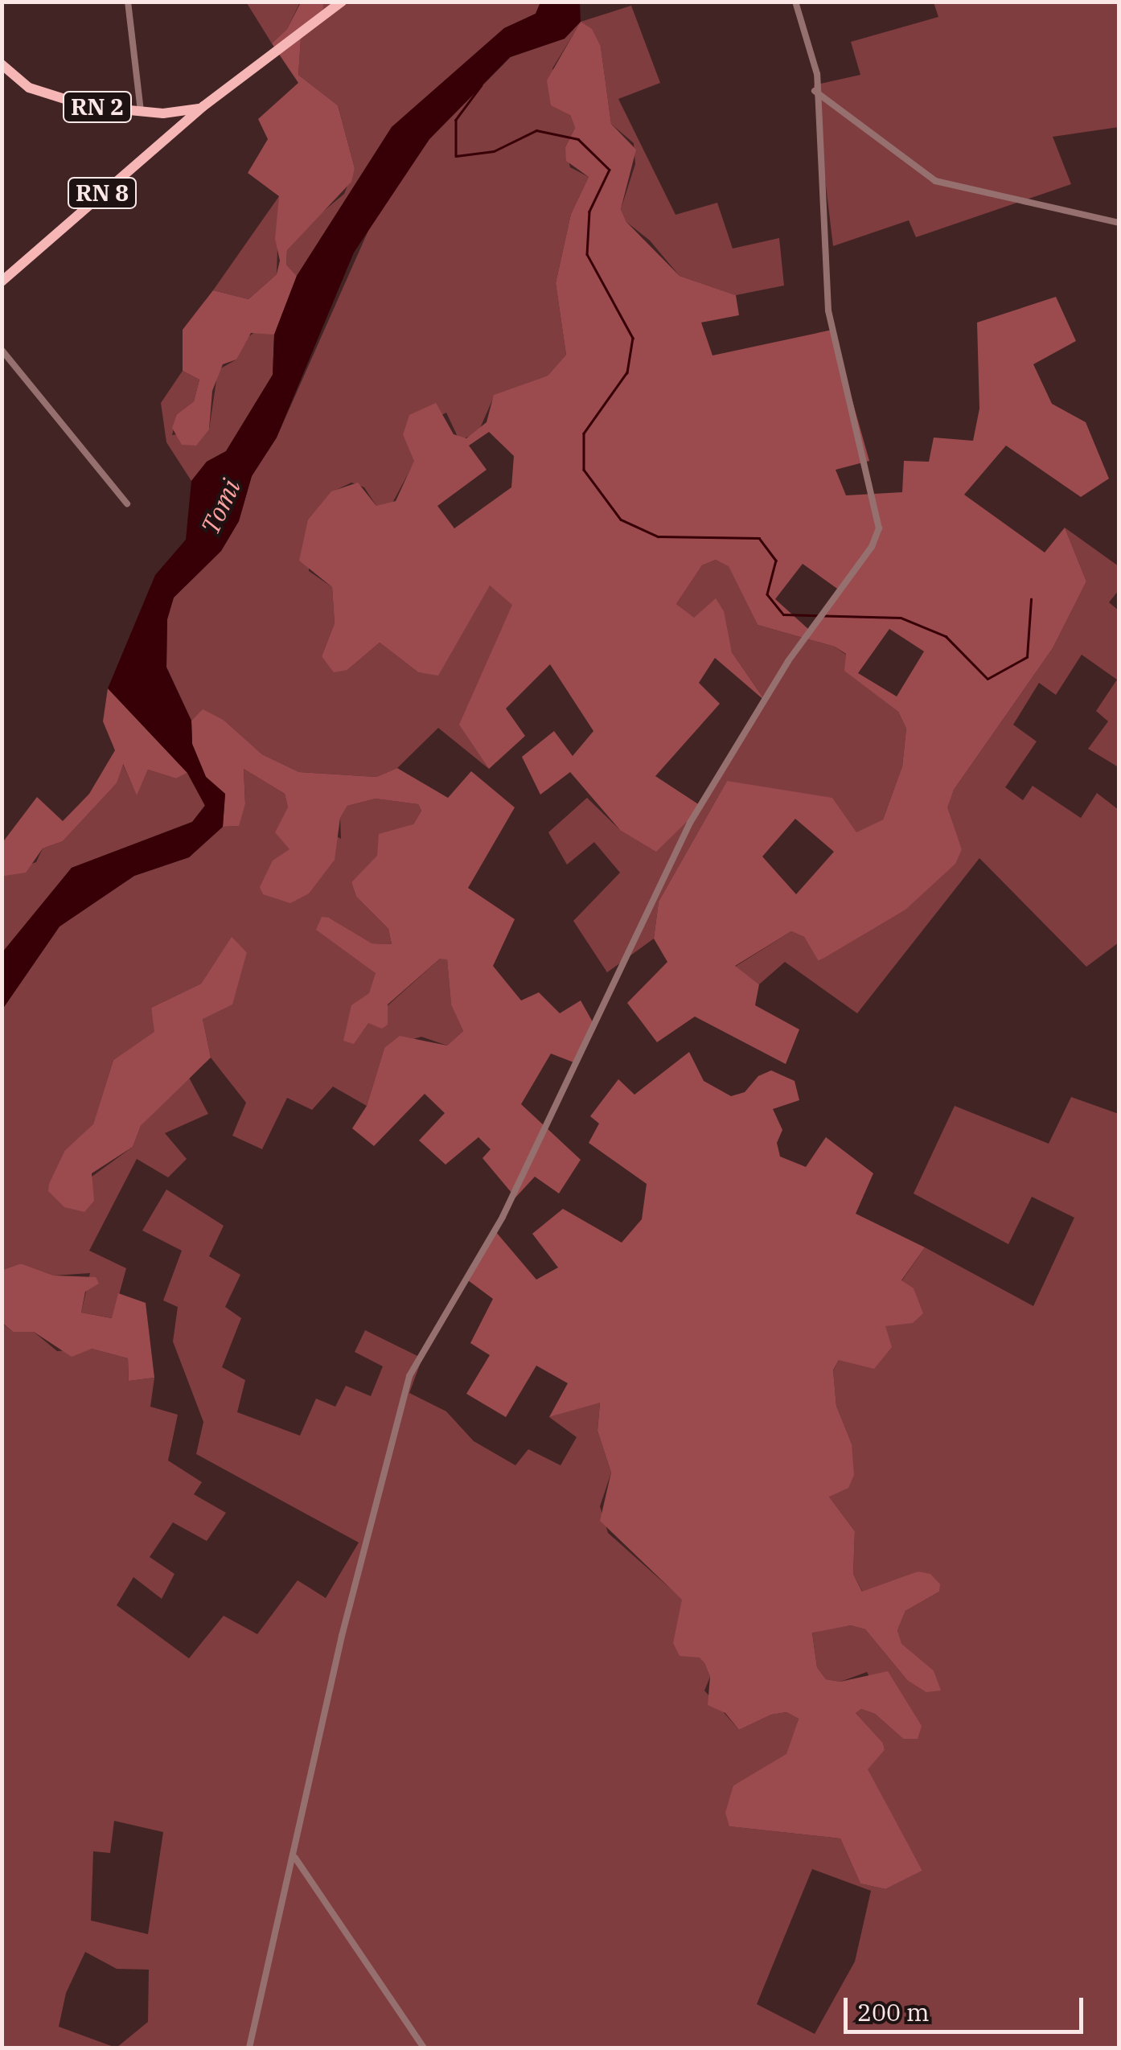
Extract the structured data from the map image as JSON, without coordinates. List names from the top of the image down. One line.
{"streets":{"main road":["RN 2","RN 8"]},"crossings":[["RN 2","RN 8"]],"water":["Tomi"],"scale_bar":"200 m"}
